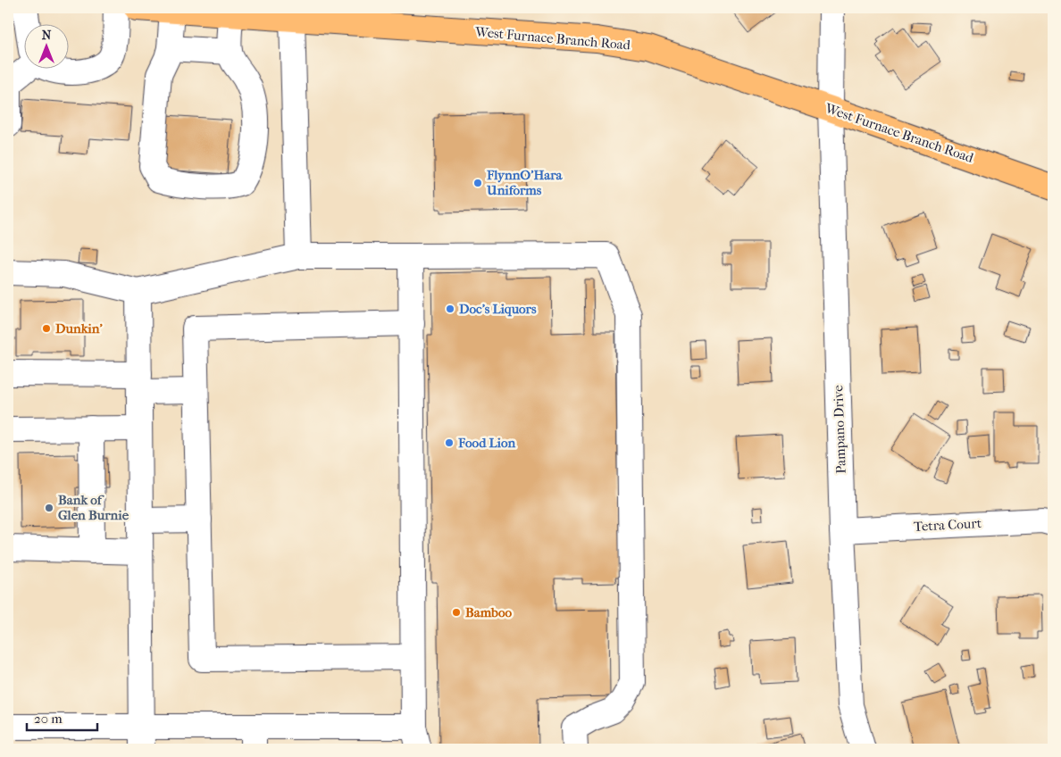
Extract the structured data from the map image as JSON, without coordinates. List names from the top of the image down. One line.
{"streets":{"main road":["West Furnace Branch Road"],"street":["Pampano Drive","Tetra Court"]},"crossings":[["West Furnace Branch Road","Pampano Drive"],["Pampano Drive","Tetra Court"]],"places":["FlynnO'Hara Uniforms","Doc's Liquors","Dunkin'","Food Lion","Bank of Glen Burnie","Bamboo"],"scale_bar":"20 m","north":"top"}
